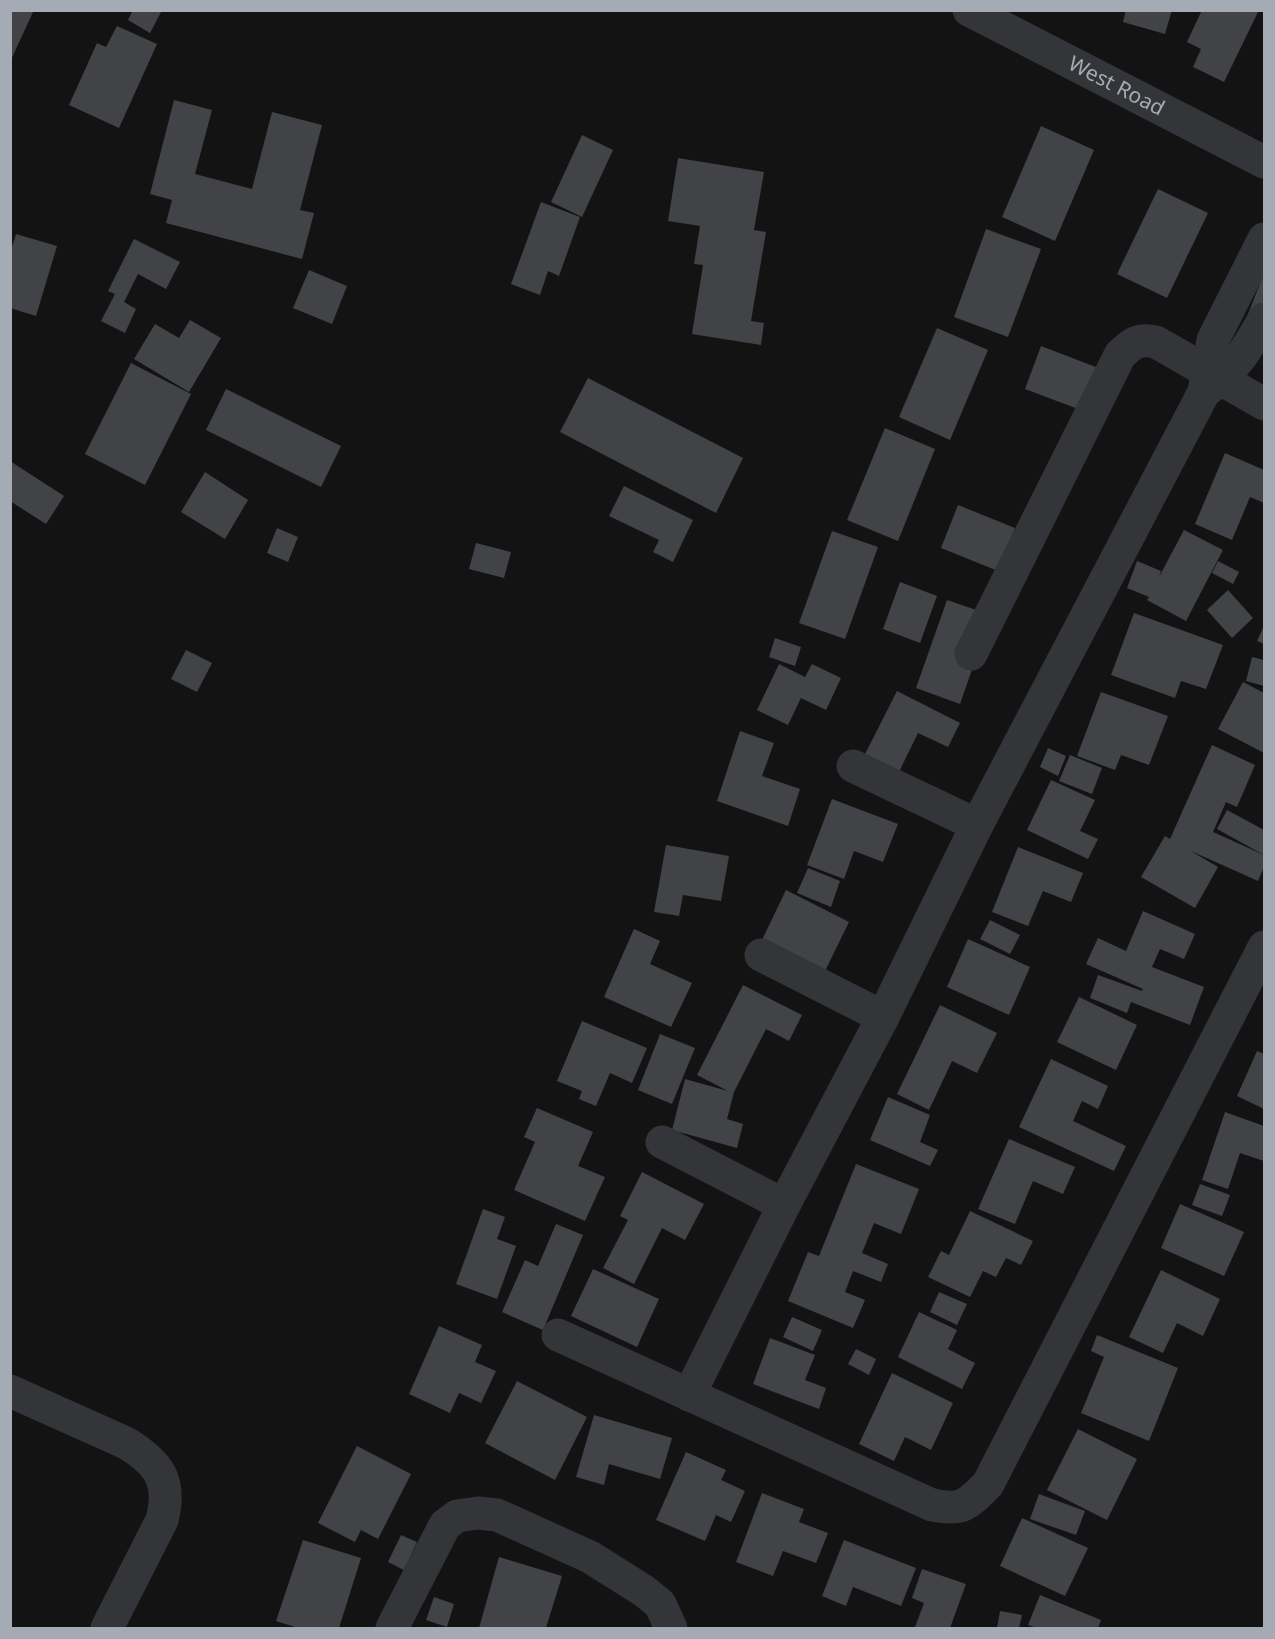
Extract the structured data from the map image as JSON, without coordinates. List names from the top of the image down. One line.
{"streets":{"street":["West Road"]}}
